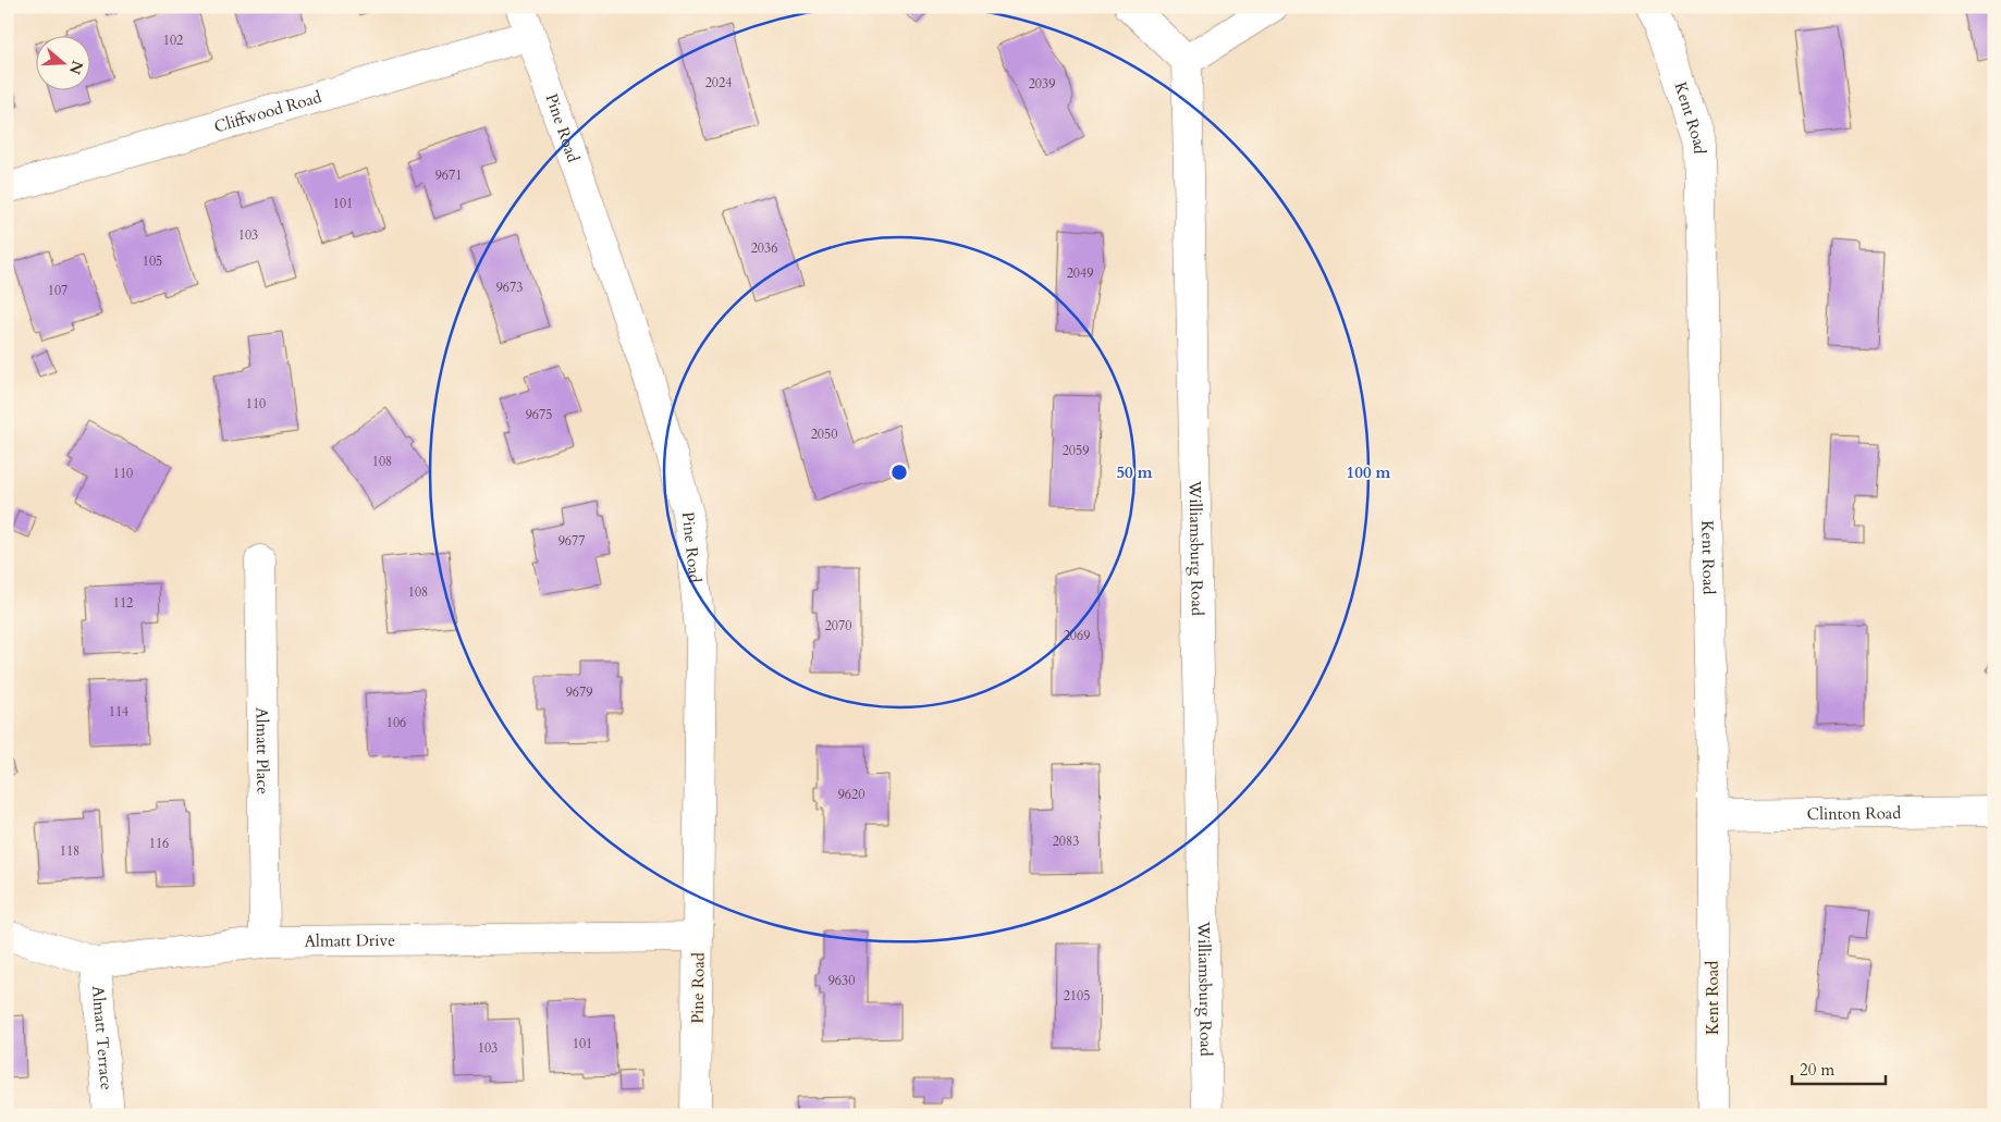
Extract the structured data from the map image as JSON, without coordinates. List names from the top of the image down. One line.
{"streets":{"street":["Cliffwood Road","Kent Road","Pine Road","Williamsburg Road","Almatt Place","Clinton Road","Almatt Drive","Almatt Terrace"]},"crossings":[["Cliffwood Road","Pine Road"],["Kent Road","Clinton Road"],["Pine Road","Almatt Drive"],["Almatt Place","Almatt Drive"],["Almatt Drive","Almatt Terrace"]],"house_numbers":["102","2024","2039","9671","101","103","2036","105","2049","9673","107","110","9675","2050","2059","108","110","9677","108","112","2070","2069","9679","114","106","9620","2083","116","118","9630","2105","101","103"],"scale_bar":"20 m","north":"right","rings":["50 m","100 m"]}
